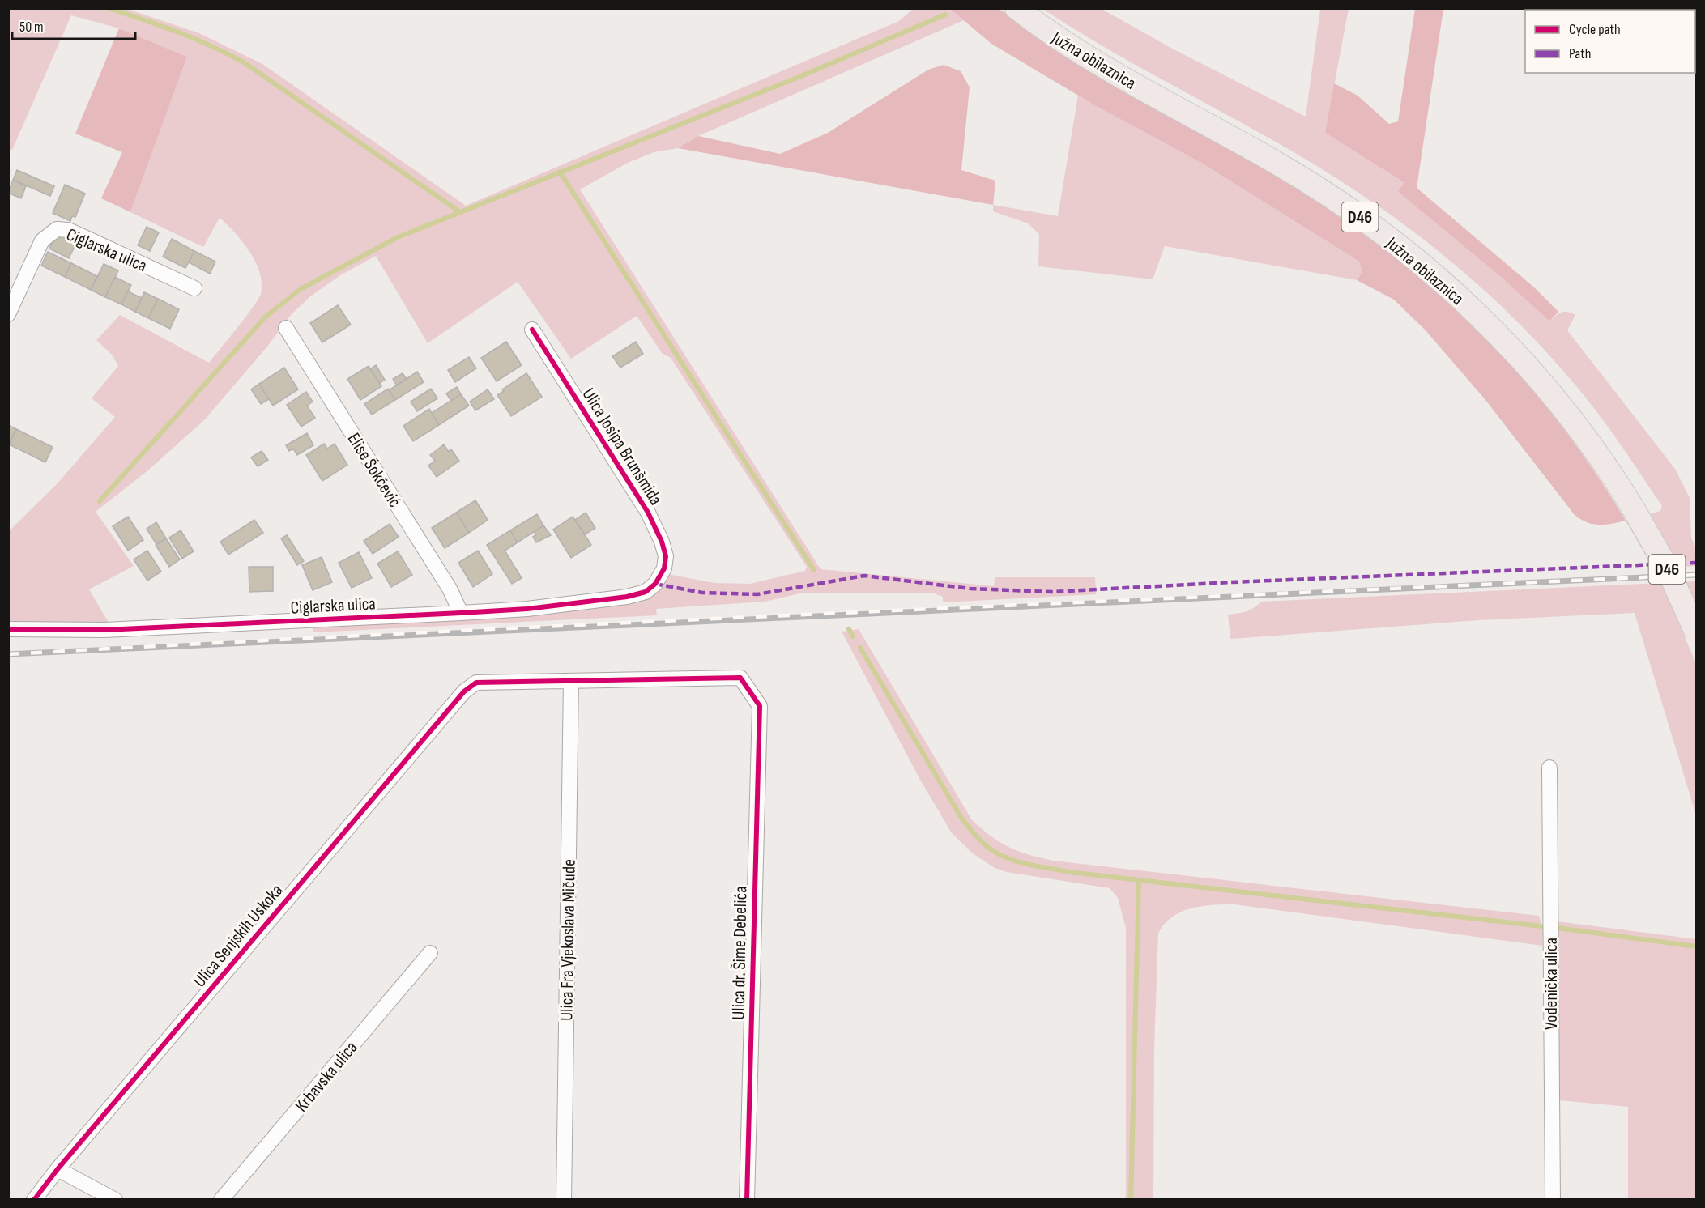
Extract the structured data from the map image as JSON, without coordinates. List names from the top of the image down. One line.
{"streets":{"main road":["Južna obilaznica","D46"],"street":["Ciglarska ulica","Ulica Josipa Brunšmida","Elise Šokčević","Ulica Senjskih Uskoka","Ulica Fra Vjekoslava Mičude","Ulica dr. Šime Debelića","Vodenička ulica","Krbavska ulica"]},"crossings":[["Ciglarska ulica","Ulica Josipa Brunšmida"],["Ciglarska ulica","Elise Šokčević"],["Ulica Senjskih Uskoka","Ulica Fra Vjekoslava Mičude"],["Ulica Senjskih Uskoka","Ulica dr. Šime Debelića"],["Ulica Fra Vjekoslava Mičude","Ulica dr. Šime Debelića"]],"legend":["Cycle path","Path"],"scale_bar":"50 m"}
